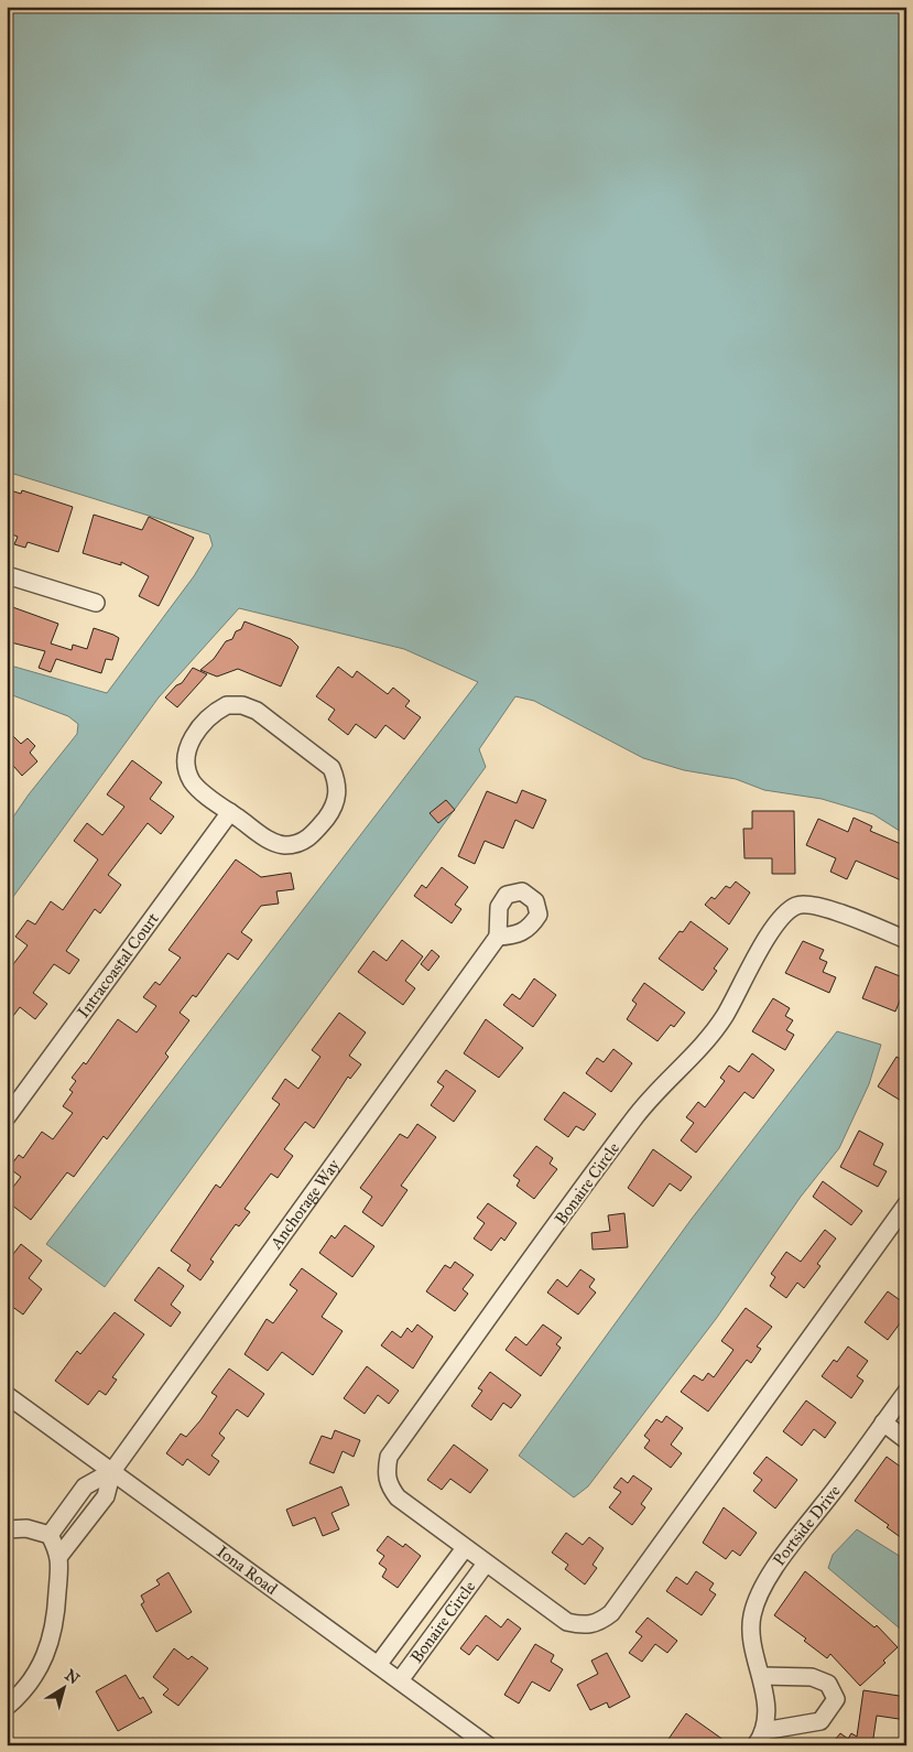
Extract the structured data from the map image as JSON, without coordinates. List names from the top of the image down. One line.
{"streets":{"street":["Intracoastal Court","Bonaire Circle","Anchorage Way","Portside Drive","Iona Road"]},"crossings":[["Bonaire Circle","Iona Road"],["Anchorage Way","Iona Road"]],"north":"top right"}
